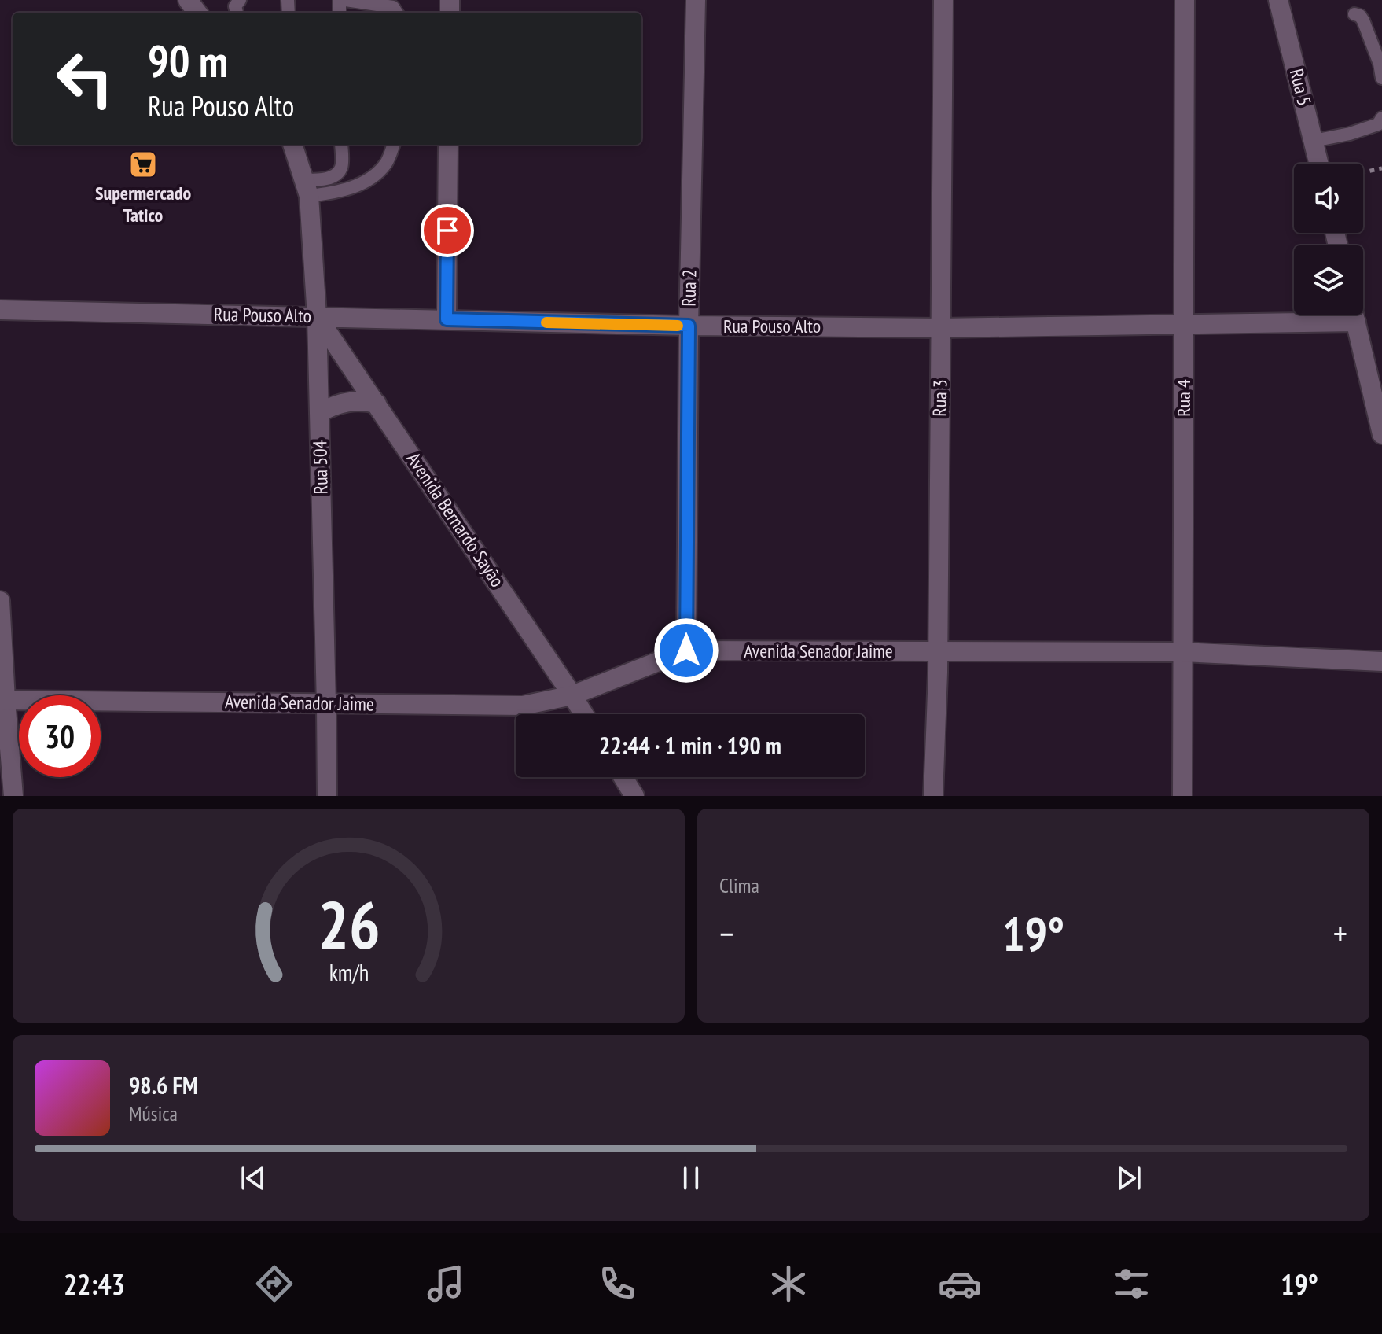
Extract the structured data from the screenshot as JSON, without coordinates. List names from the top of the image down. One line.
{"streets":{"street":["Rua 5","Rua 2","Rua Pouso Alto","Rua 3","Rua 4","Rua 504","Avenida Bernardo Sayão","Avenida Senador Jaime"]},"crossings":[["Rua 2","Rua Pouso Alto"],["Rua 2","Avenida Senador Jaime"],["Rua Pouso Alto","Rua 3"],["Rua Pouso Alto","Rua 4"],["Rua Pouso Alto","Rua 504"],["Rua Pouso Alto","Avenida Bernardo Sayão"],["Rua 3","Avenida Senador Jaime"],["Rua 4","Avenida Senador Jaime"],["Rua 504","Avenida Bernardo Sayão"],["Rua 504","Avenida Senador Jaime"],["Avenida Bernardo Sayão","Avenida Senador Jaime"]],"places":{"supermarket":["Supermercado Tatico"]},"page":{"turn":["90 m","Rua Pouso Alto"],"limit":"30","trip":"22:44 · 1 min · 190 m","tile":"Clima","heat":["−","19°","+"],"song":["98.6 FM","Música"],"tabs":["22:43","19°"],"gauge":["26","km/h"]}}
